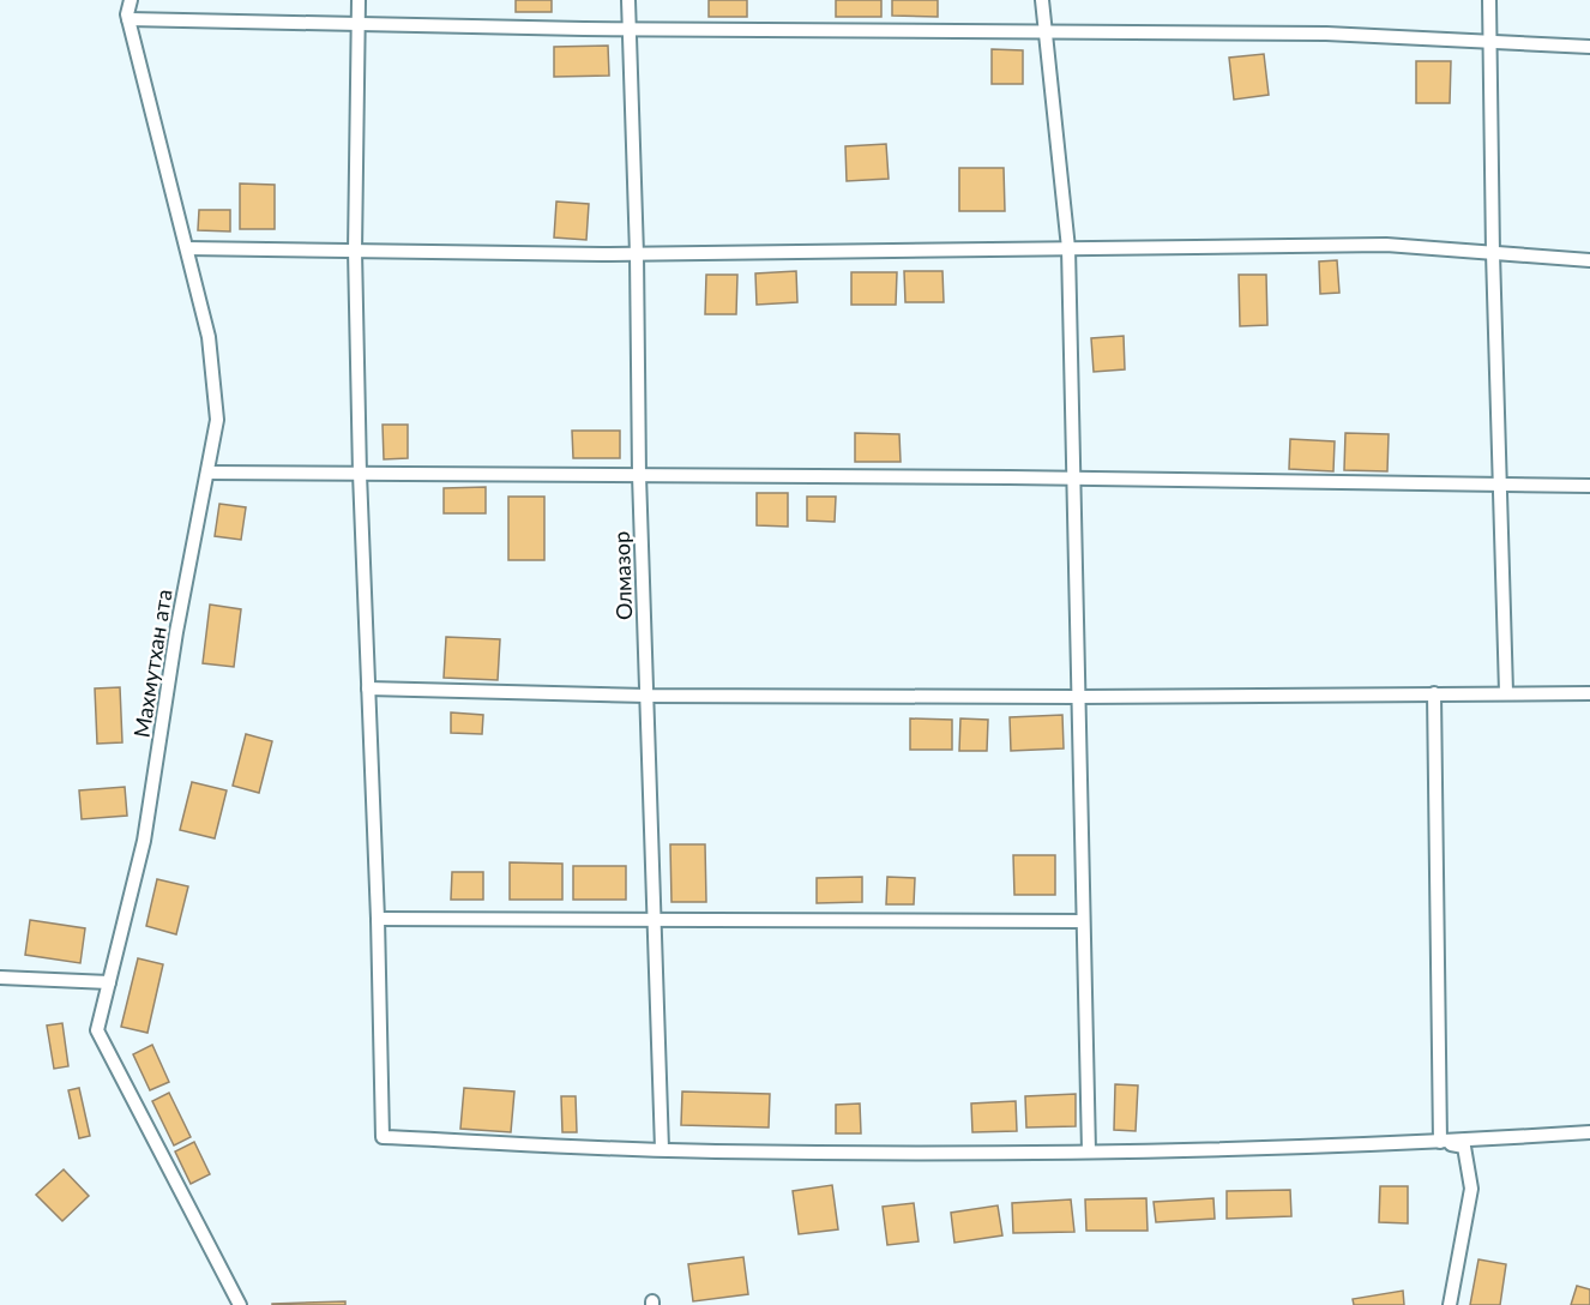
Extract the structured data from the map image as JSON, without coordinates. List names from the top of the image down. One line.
{"streets":{"street":["Олмазор","Махмутхан ата"]}}
